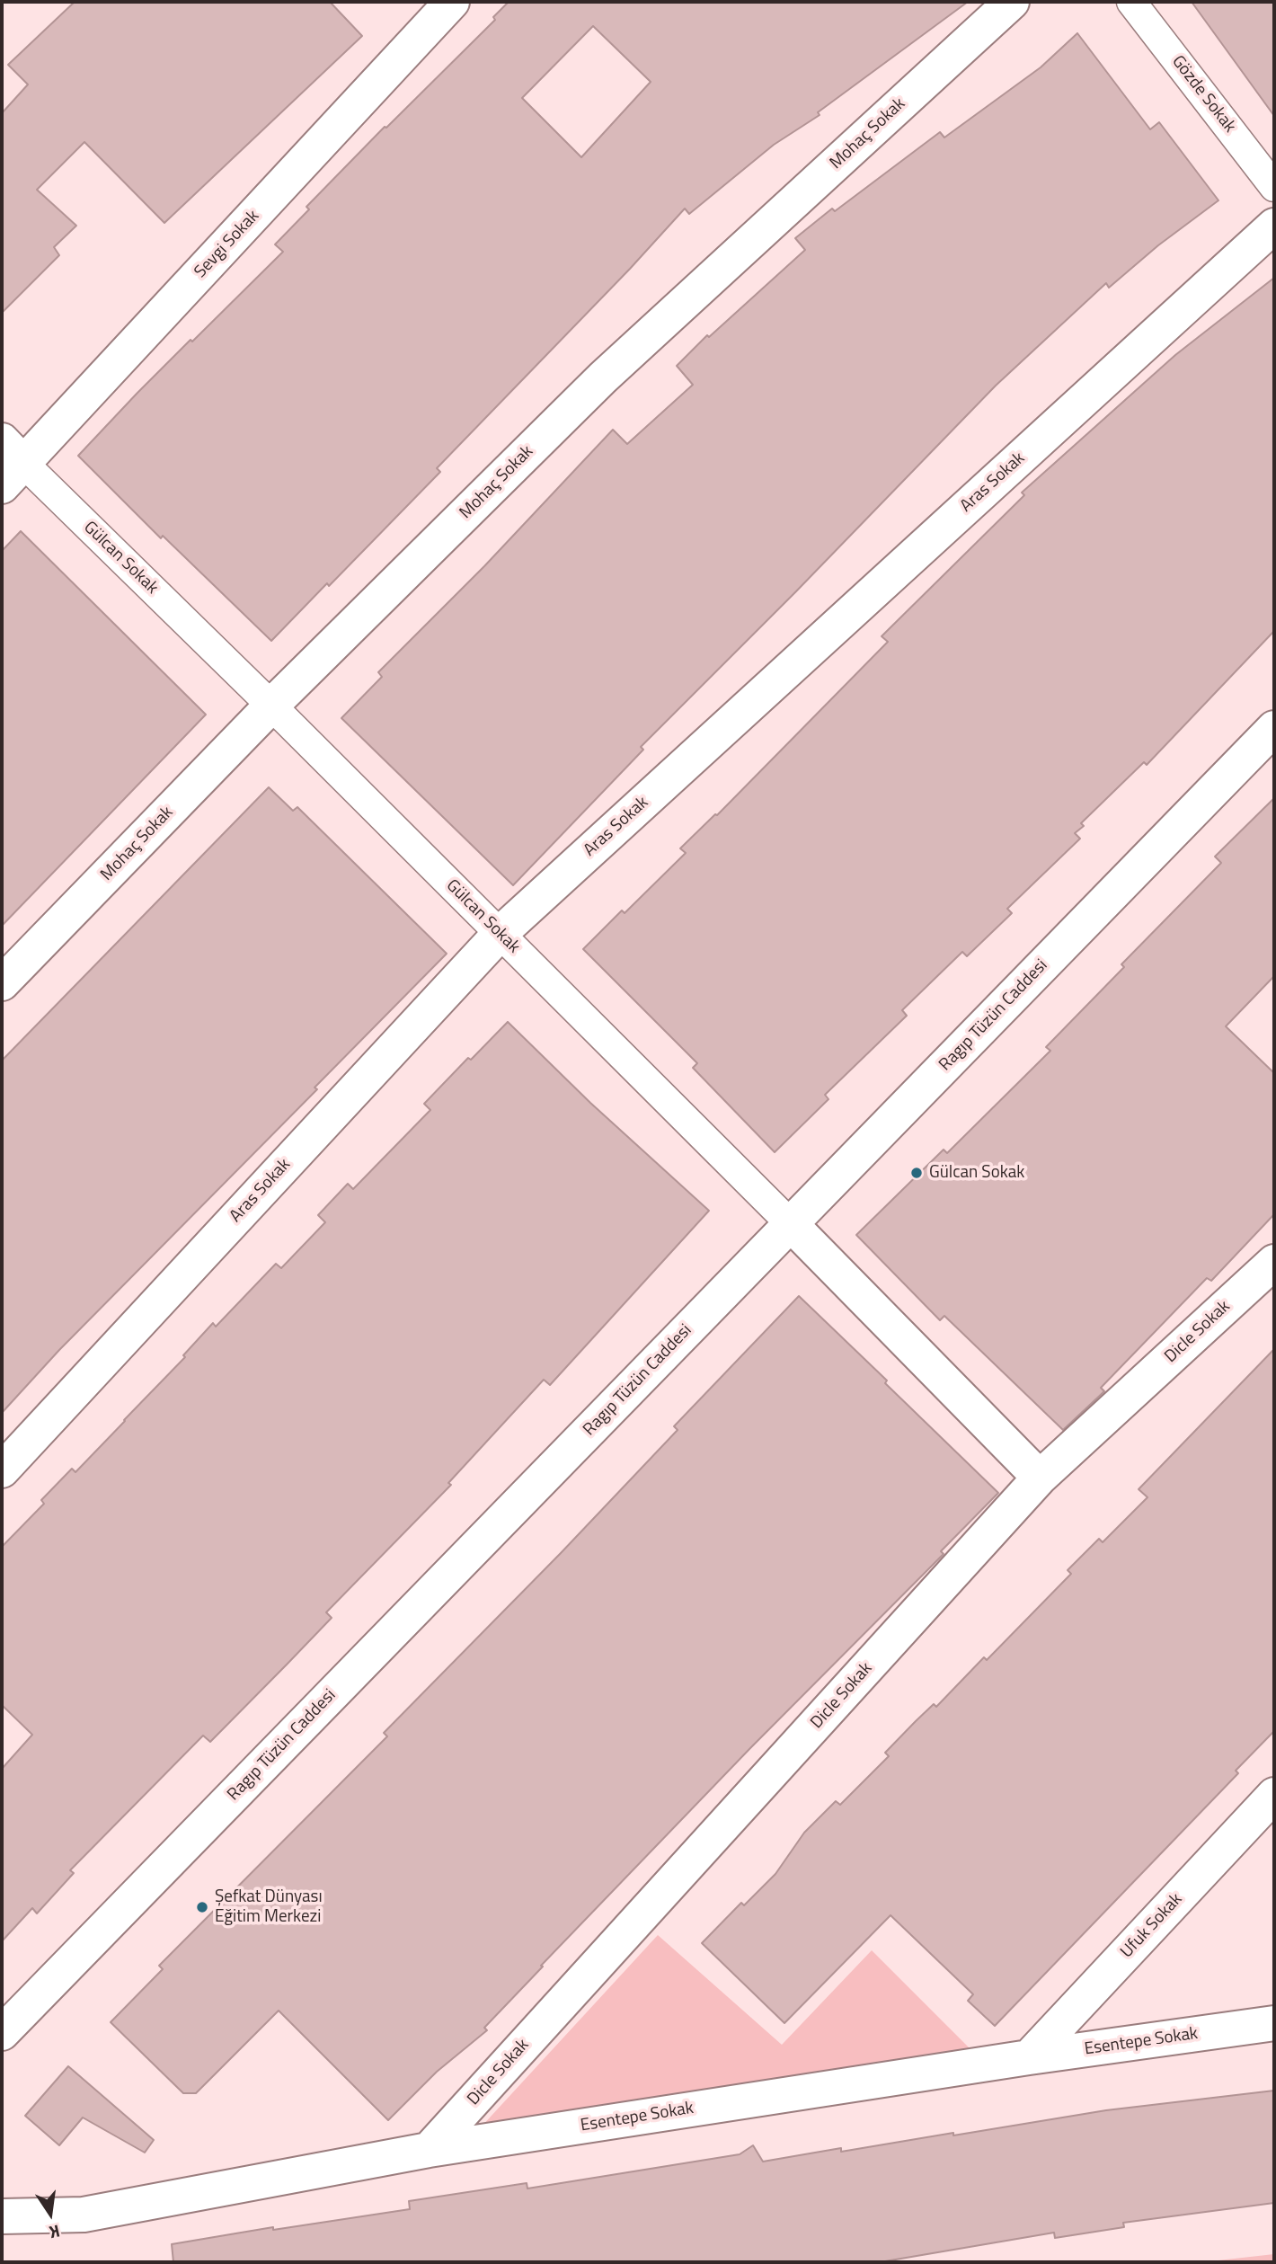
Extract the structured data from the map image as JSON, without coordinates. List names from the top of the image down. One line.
{"streets":{"street":["Gözde Sokak","Mohaç Sokak","Sevgi Sokak","Aras Sokak","Gülcan Sokak","Ragıp Tüzün Caddesi","Dicle Sokak","Ufuk Sokak","Esentepe Sokak"]},"crossings":[["Mohaç Sokak","Gülcan Sokak"],["Sevgi Sokak","Gülcan Sokak"],["Aras Sokak","Gülcan Sokak"],["Gülcan Sokak","Ragıp Tüzün Caddesi"],["Gülcan Sokak","Dicle Sokak"],["Dicle Sokak","Esentepe Sokak"],["Ufuk Sokak","Esentepe Sokak"]],"places":["Gülcan Sokak","Şefkat Dünyası Eğitim Merkezi"],"north":"bottom"}
